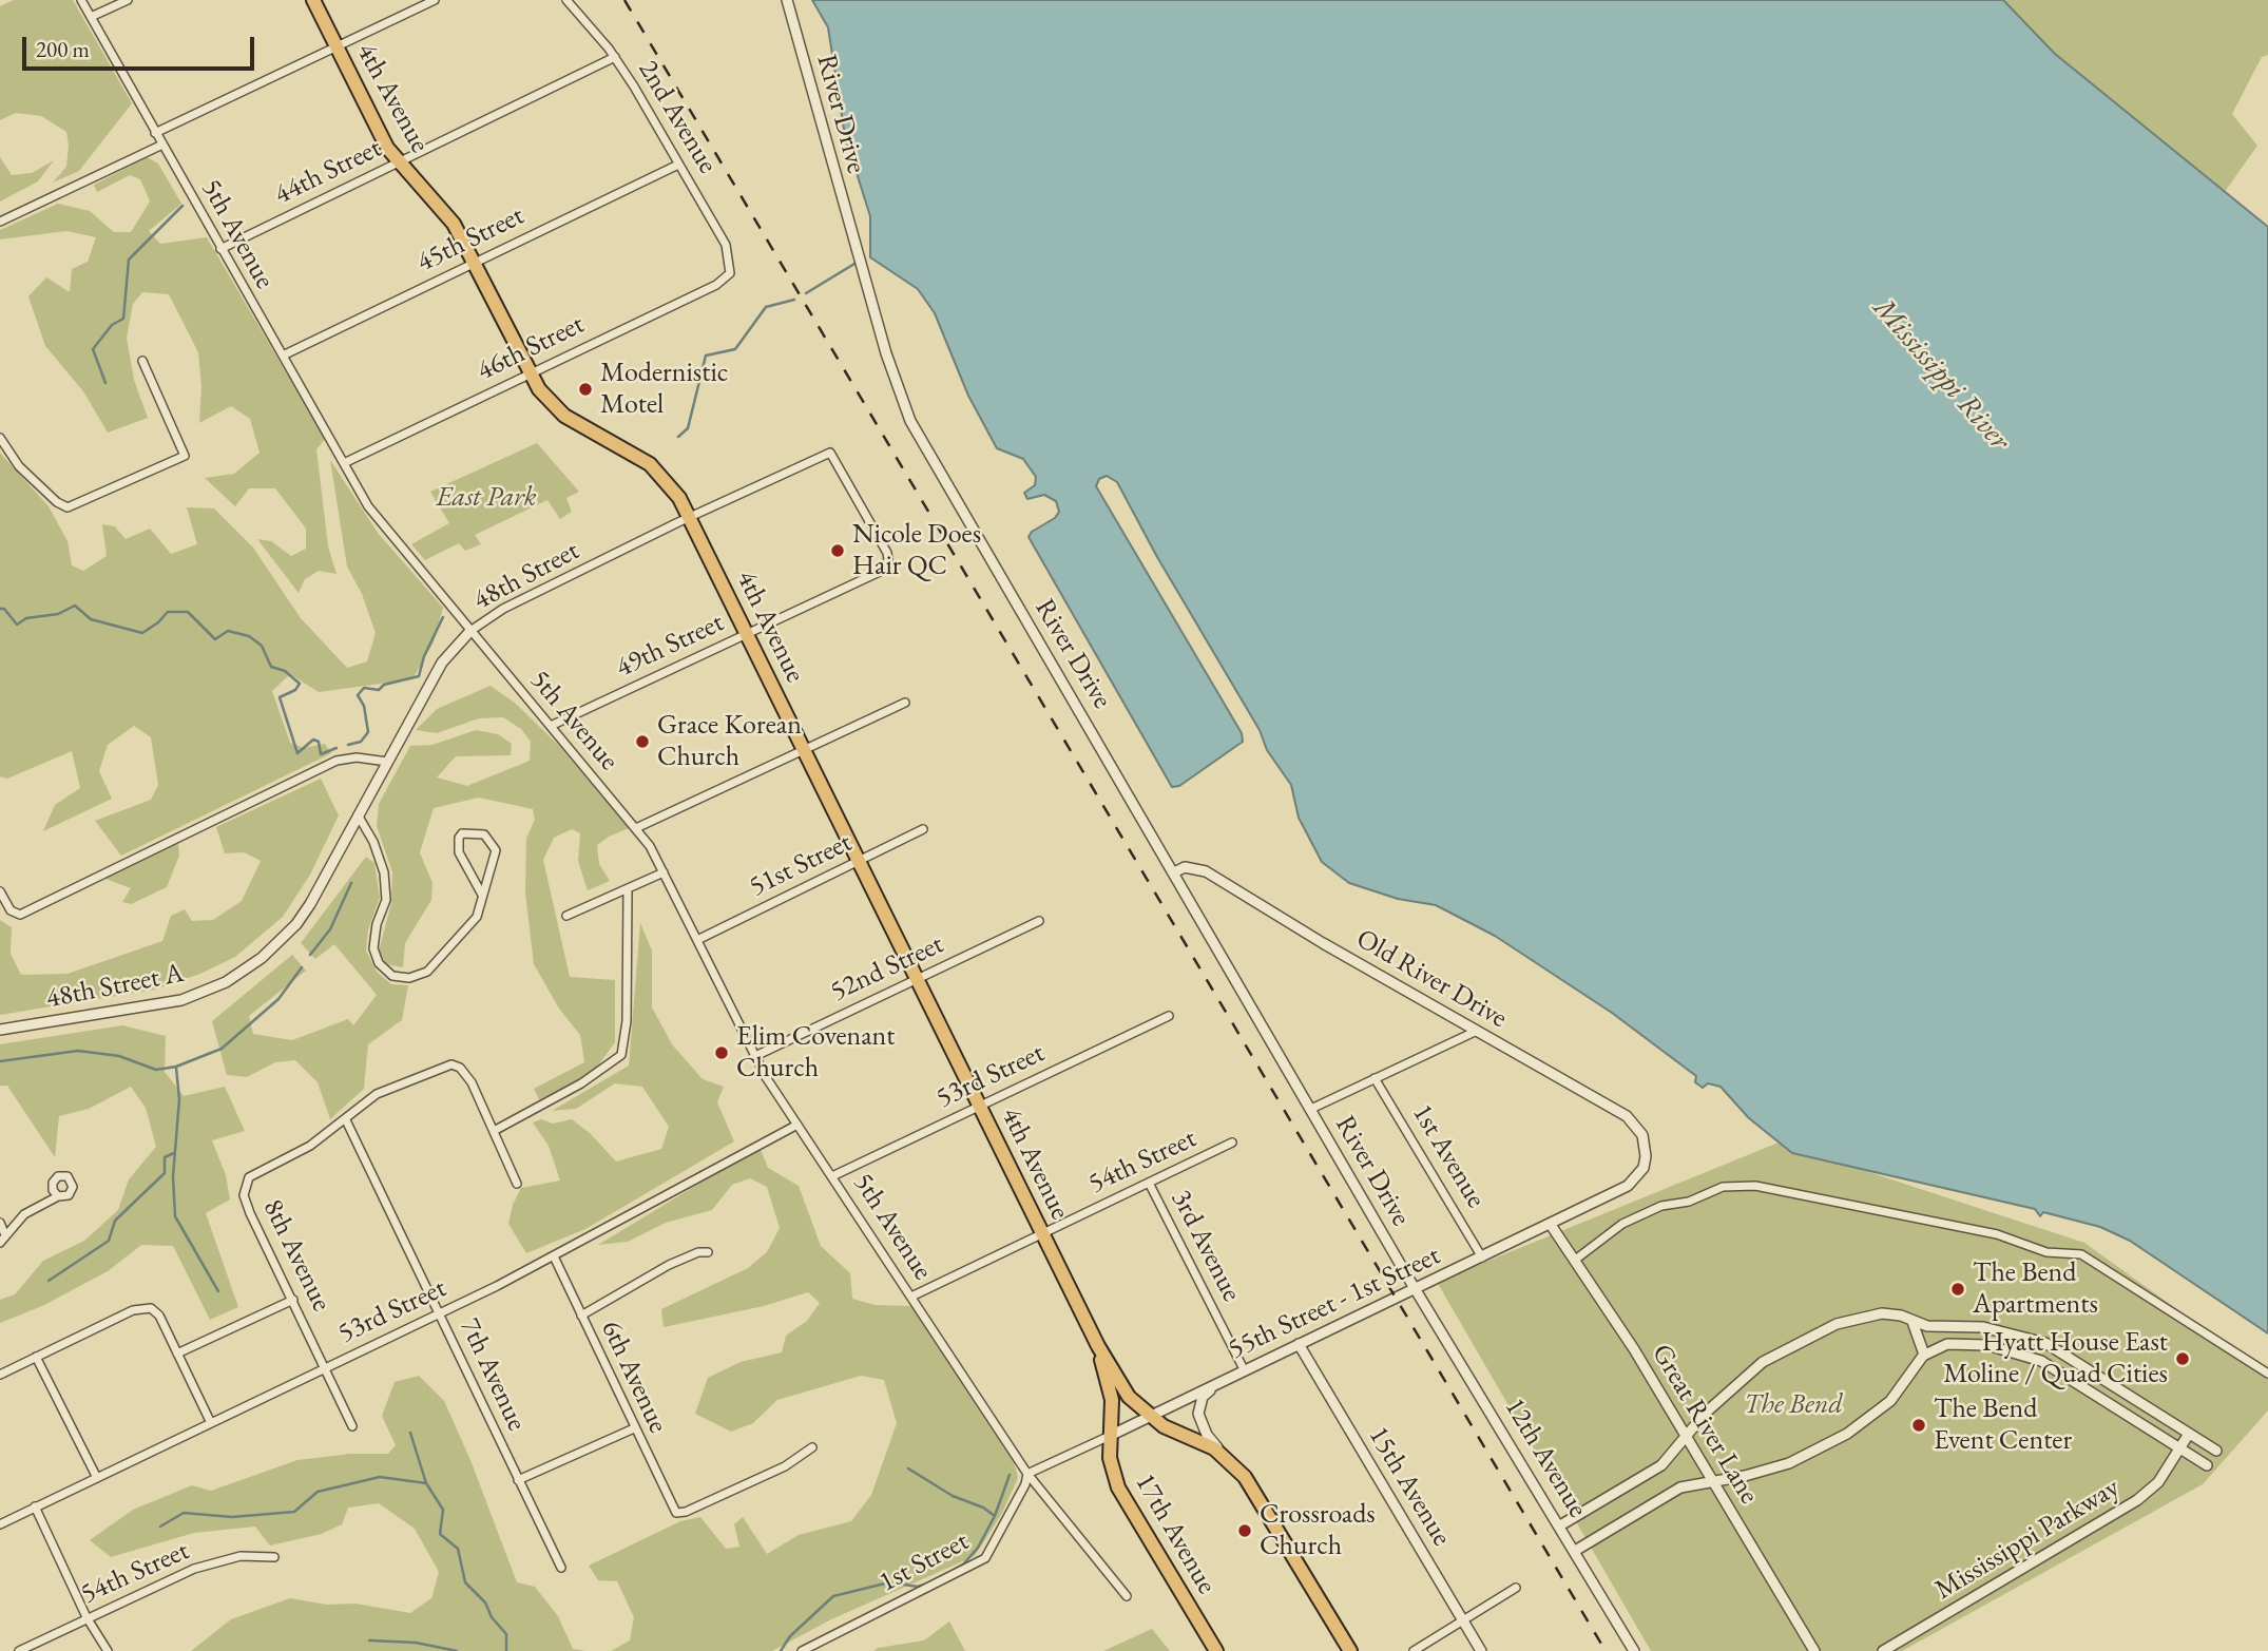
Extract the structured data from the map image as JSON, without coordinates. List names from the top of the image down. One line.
{"streets":{"main road":["4th Avenue","17th Avenue"],"street":["River Drive","2nd Avenue","44th Street","5th Avenue","45th Street","46th Street","48th Street","49th Street","51st Street","52nd Street","Old River Drive","48th Street A","53rd Street","1st Avenue","54th Street","3rd Avenue","8th Avenue","55th Street - 1st Street","7th Avenue","6th Avenue","Great River Lane","12th Avenue","15th Avenue","Mississippi Parkway","1st Street"]},"crossings":[["4th Avenue","44th Street"],["4th Avenue","45th Street"],["4th Avenue","46th Street"],["4th Avenue","48th Street"],["4th Avenue","49th Street"],["4th Avenue","51st Street"],["4th Avenue","52nd Street"],["4th Avenue","53rd Street"],["4th Avenue","54th Street"],["4th Avenue","55th Street - 1st Street"],["4th Avenue","17th Avenue"],["River Drive","Old River Drive"],["River Drive","55th Street - 1st Street"],["River Drive","12th Avenue"],["2nd Avenue","44th Street"],["2nd Avenue","45th Street"],["2nd Avenue","46th Street"],["44th Street","5th Avenue"],["5th Avenue","45th Street"],["5th Avenue","46th Street"],["5th Avenue","48th Street"],["5th Avenue","49th Street"],["5th Avenue","51st Street"],["5th Avenue","52nd Street"],["5th Avenue","53rd Street"],["5th Avenue","54th Street"],["5th Avenue","55th Street - 1st Street"],["5th Avenue","1st Street"],["48th Street","49th Street"],["48th Street","48th Street A"],["Old River Drive","55th Street - 1st Street"],["53rd Street","8th Avenue"],["53rd Street","7th Avenue"],["53rd Street","6th Avenue"],["1st Avenue","55th Street - 1st Street"],["54th Street","3rd Avenue"],["3rd Avenue","55th Street - 1st Street"],["8th Avenue","7th Avenue"],["55th Street - 1st Street","Great River Lane"],["55th Street - 1st Street","12th Avenue"],["55th Street - 1st Street","15th Avenue"],["55th Street - 1st Street","17th Avenue"],["55th Street - 1st Street","1st Street"]],"water":["Mississippi River"],"parks":["East Park","The Bend"],"places":["Modernistic Motel","Nicole Does Hair QC","Grace Korean Church","Elim Covenant Church","The Bend Apartments","Hyatt House East Moline / Quad Cities","The Bend Event Center","Crossroads Church"],"scale_bar":"200 m"}
